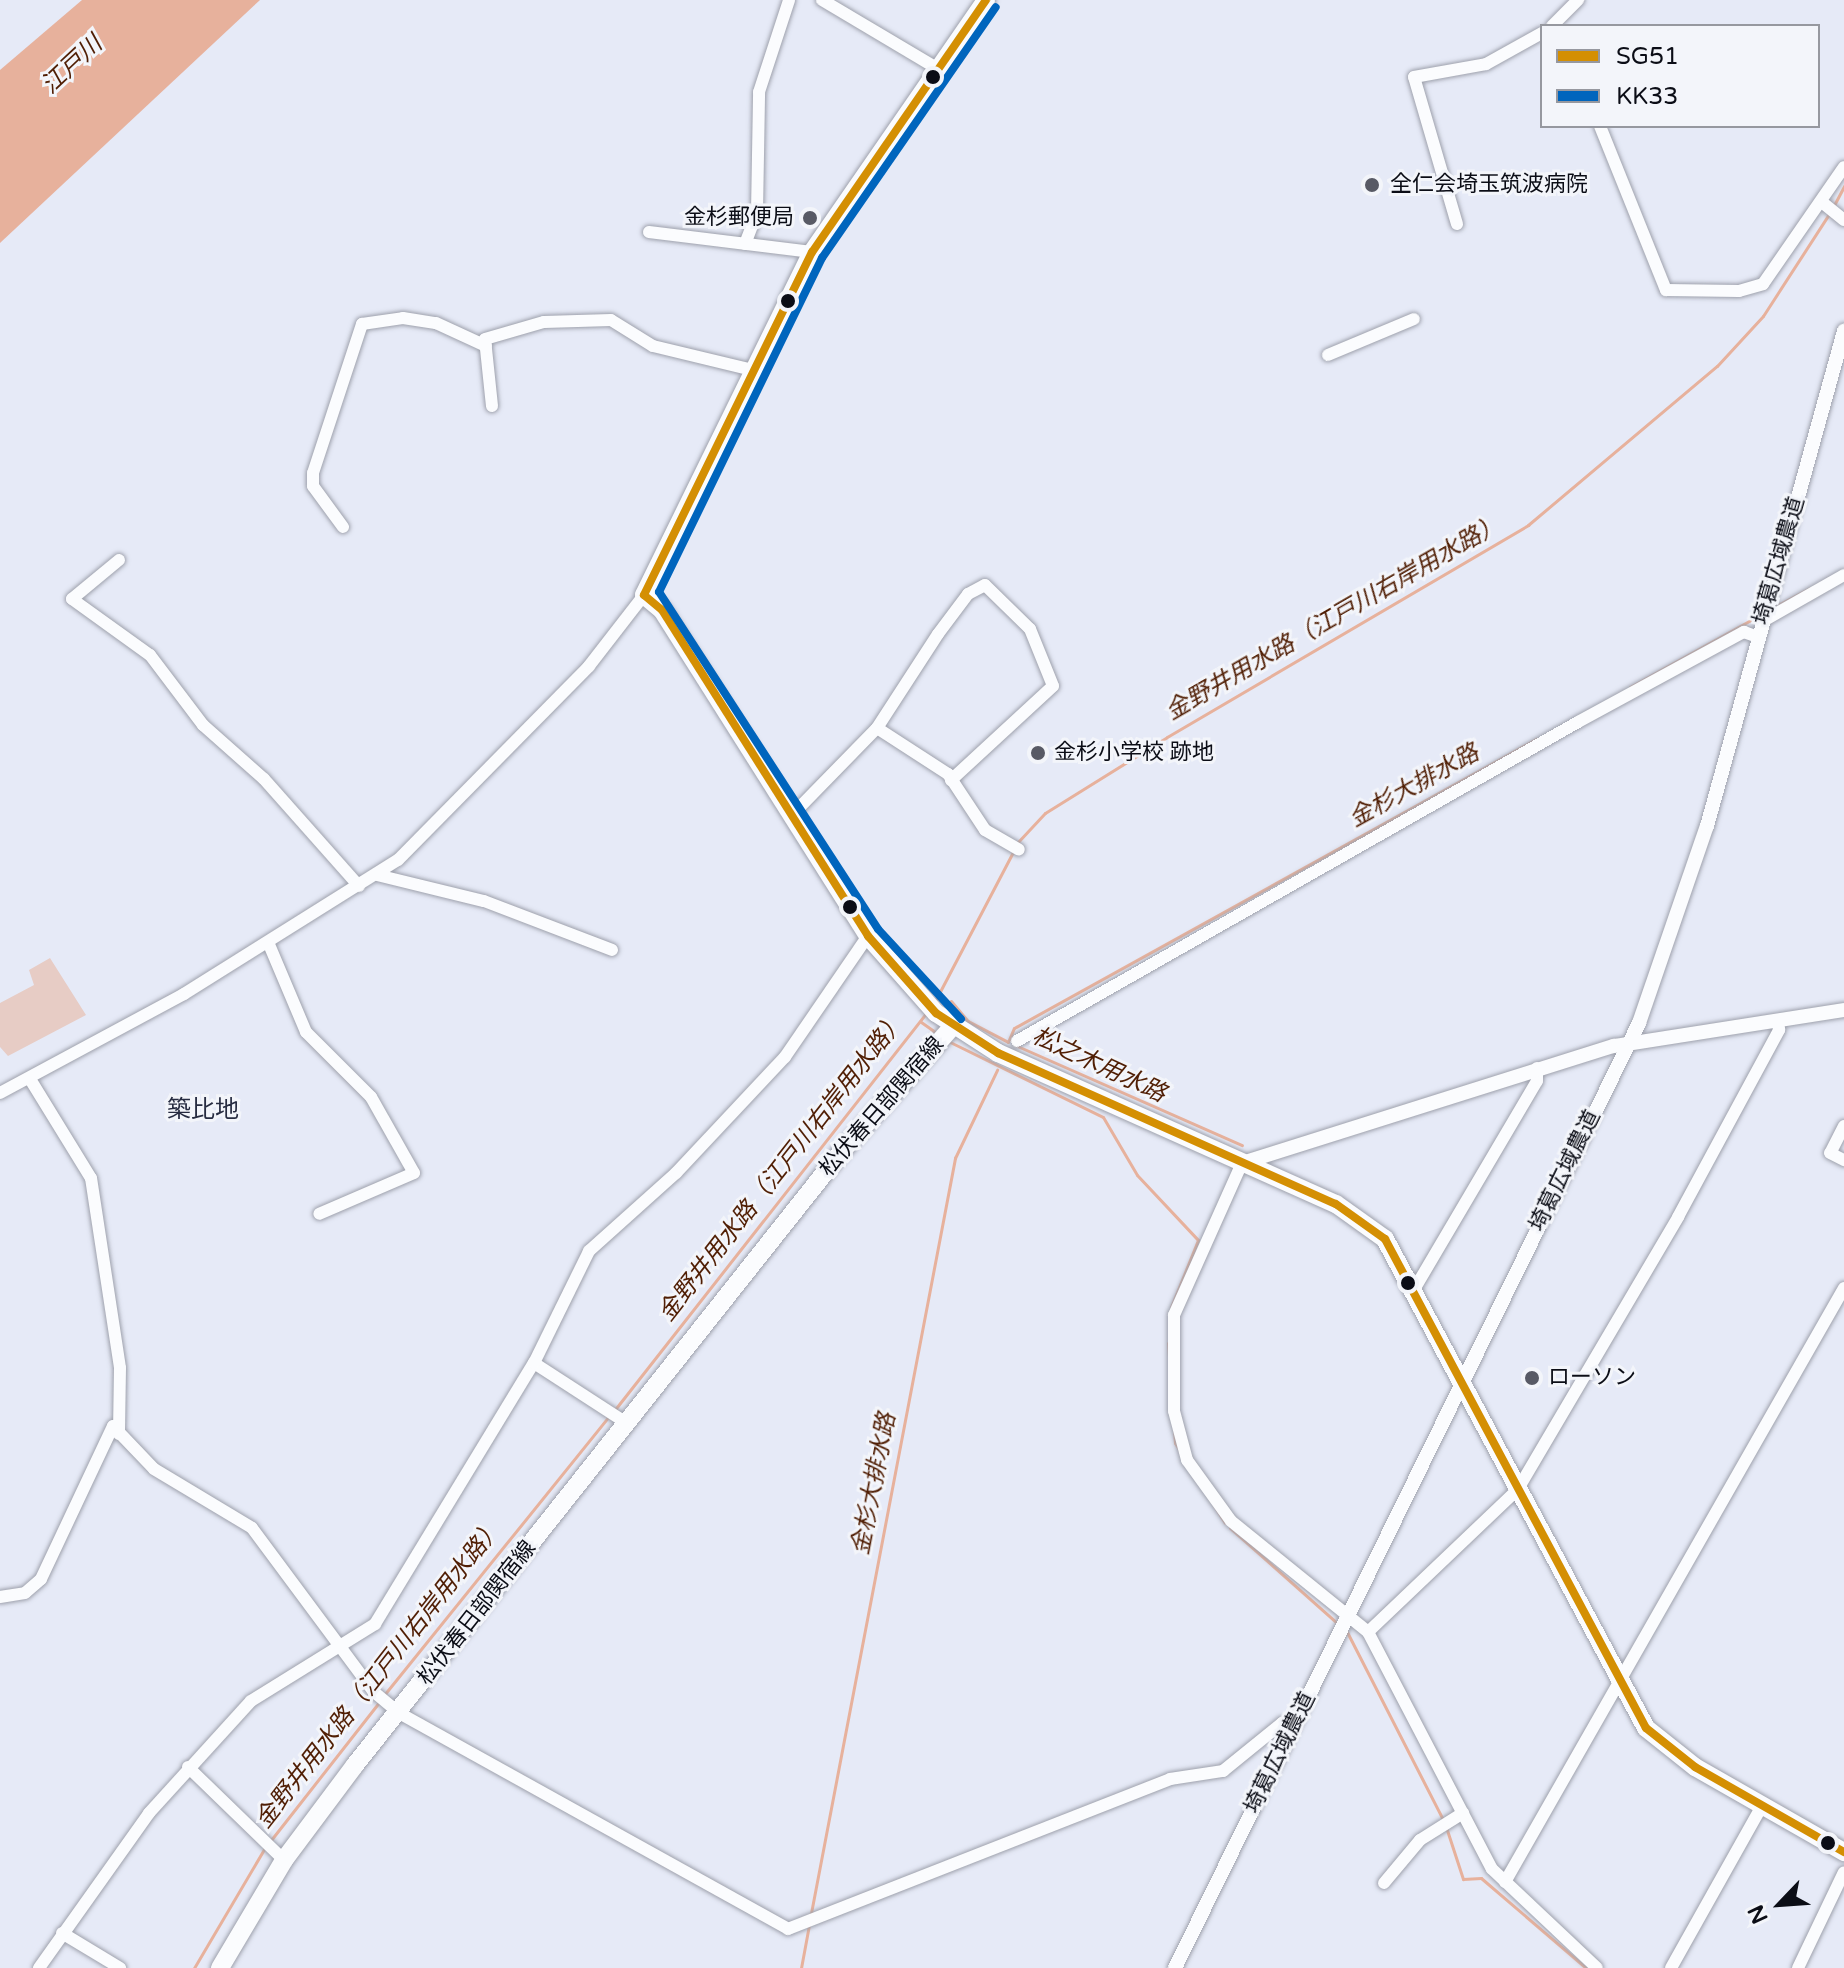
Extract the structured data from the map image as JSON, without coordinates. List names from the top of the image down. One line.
{"streets":{"main road":["松伏春日部関宿線"],"street":["埼葛広域農道"]},"districts":["築比地"],"water":["江戸川","金野井用水路（江戸川右岸用水路）","金杉大排水路","松之木用水路"],"places":["全仁会埼玉筑波病院","金杉郵便局","金杉小学校 跡地","ローソン"],"lines":["transit line SG51","transit line KK33"],"legend":["SG51","KK33"],"north":"bottom left"}
